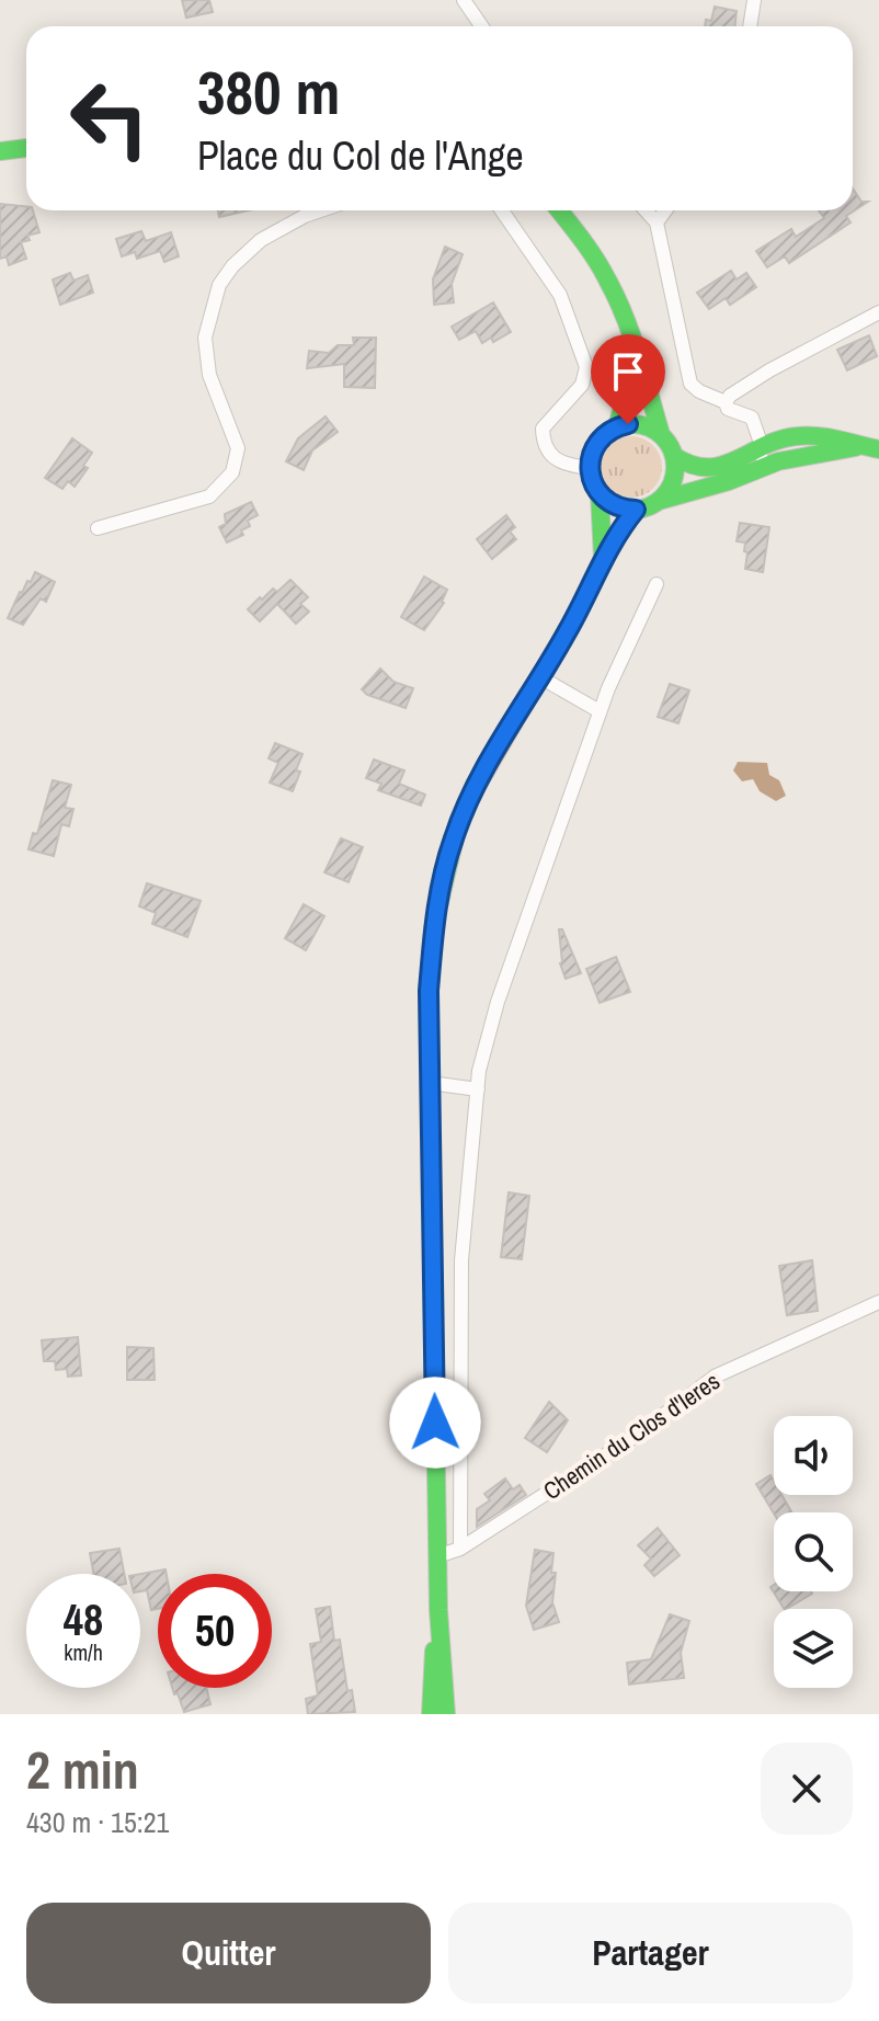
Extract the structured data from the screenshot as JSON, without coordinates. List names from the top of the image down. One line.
{"streets":{"street":["Chemin du Clos d'Ieres"]},"page":{"turn":["380 m","Place du Col de l'Ange"],"speed":"48 km/h","limit":"50","heading":["2 min","430 m · 15:21"],"buttons":["Quitter","Partager"]}}
